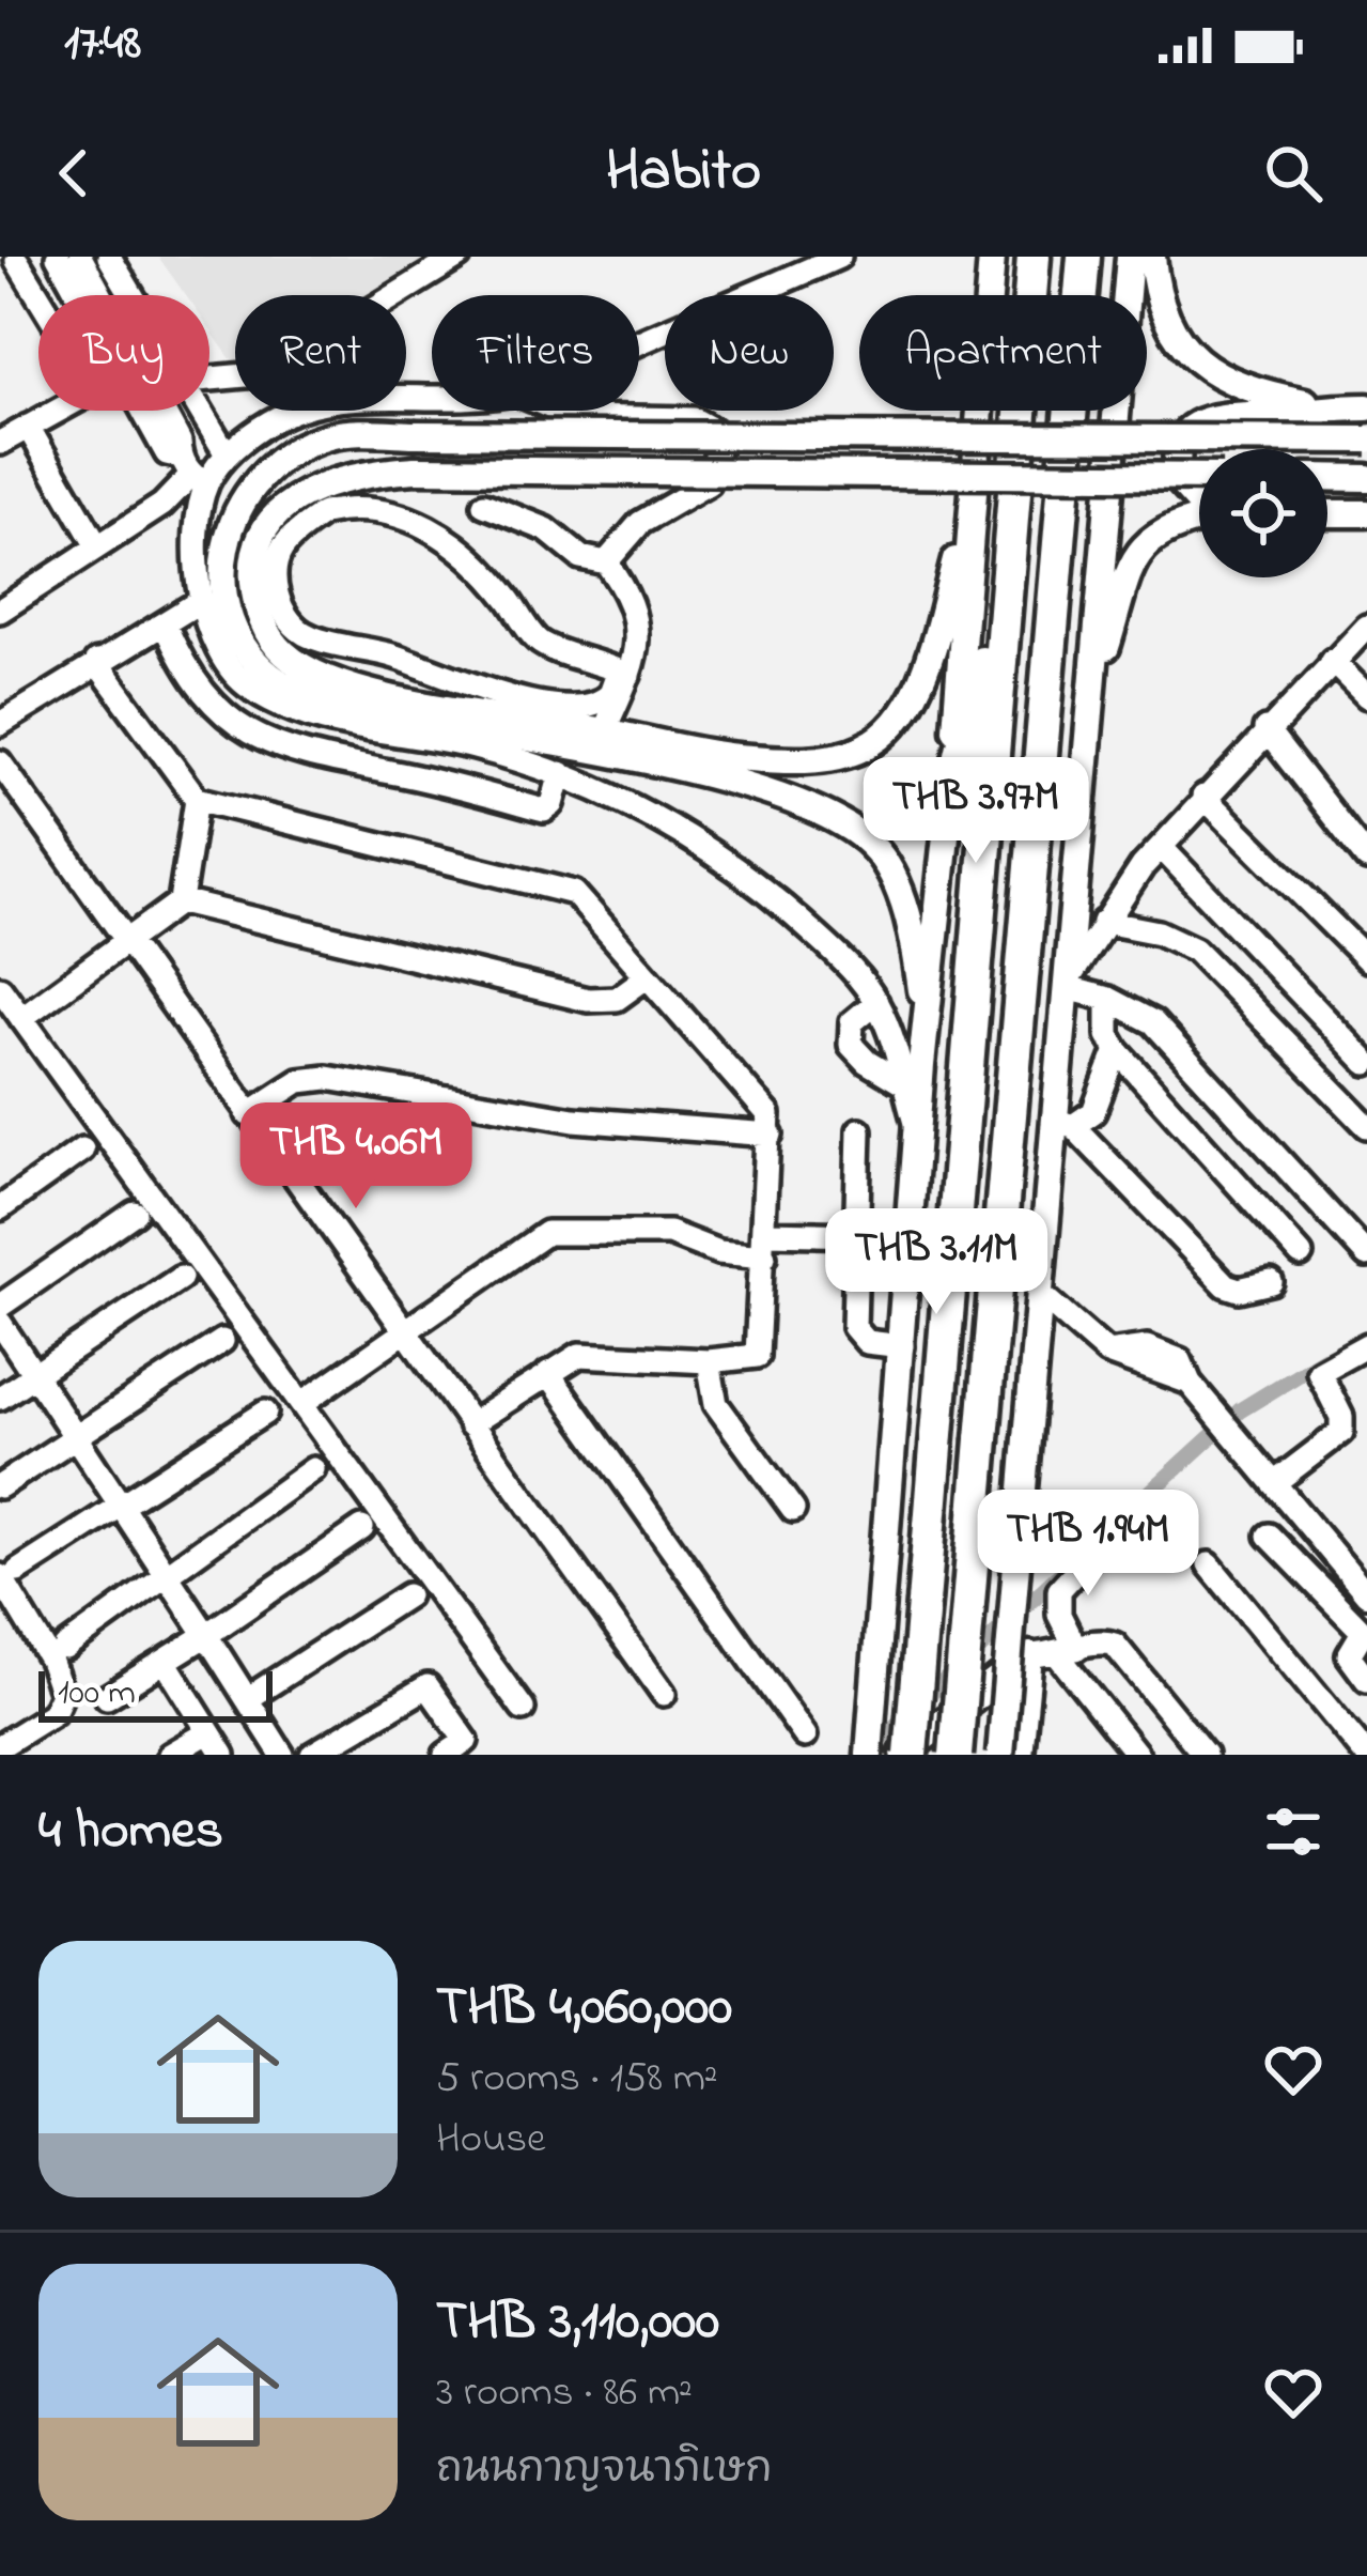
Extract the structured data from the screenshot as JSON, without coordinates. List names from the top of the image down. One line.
{"scale_bar":"100 m","page":{"status":"17:48","header":"Habito","chip":["Buy","Rent","Filters","New","Apartment"],"price":["THB 3.97M","THB 4.06M","THB 3.11M","THB 1.94M"],"scale":"100 m","heading":"4 homes","list":[{"name":"THB 4,060,000","note":"5 rooms · 158 m² · House"},{"name":"THB 3,110,000","note":"3 rooms · 86 m² · ถนนกาญจนาภิเษก"}]}}
